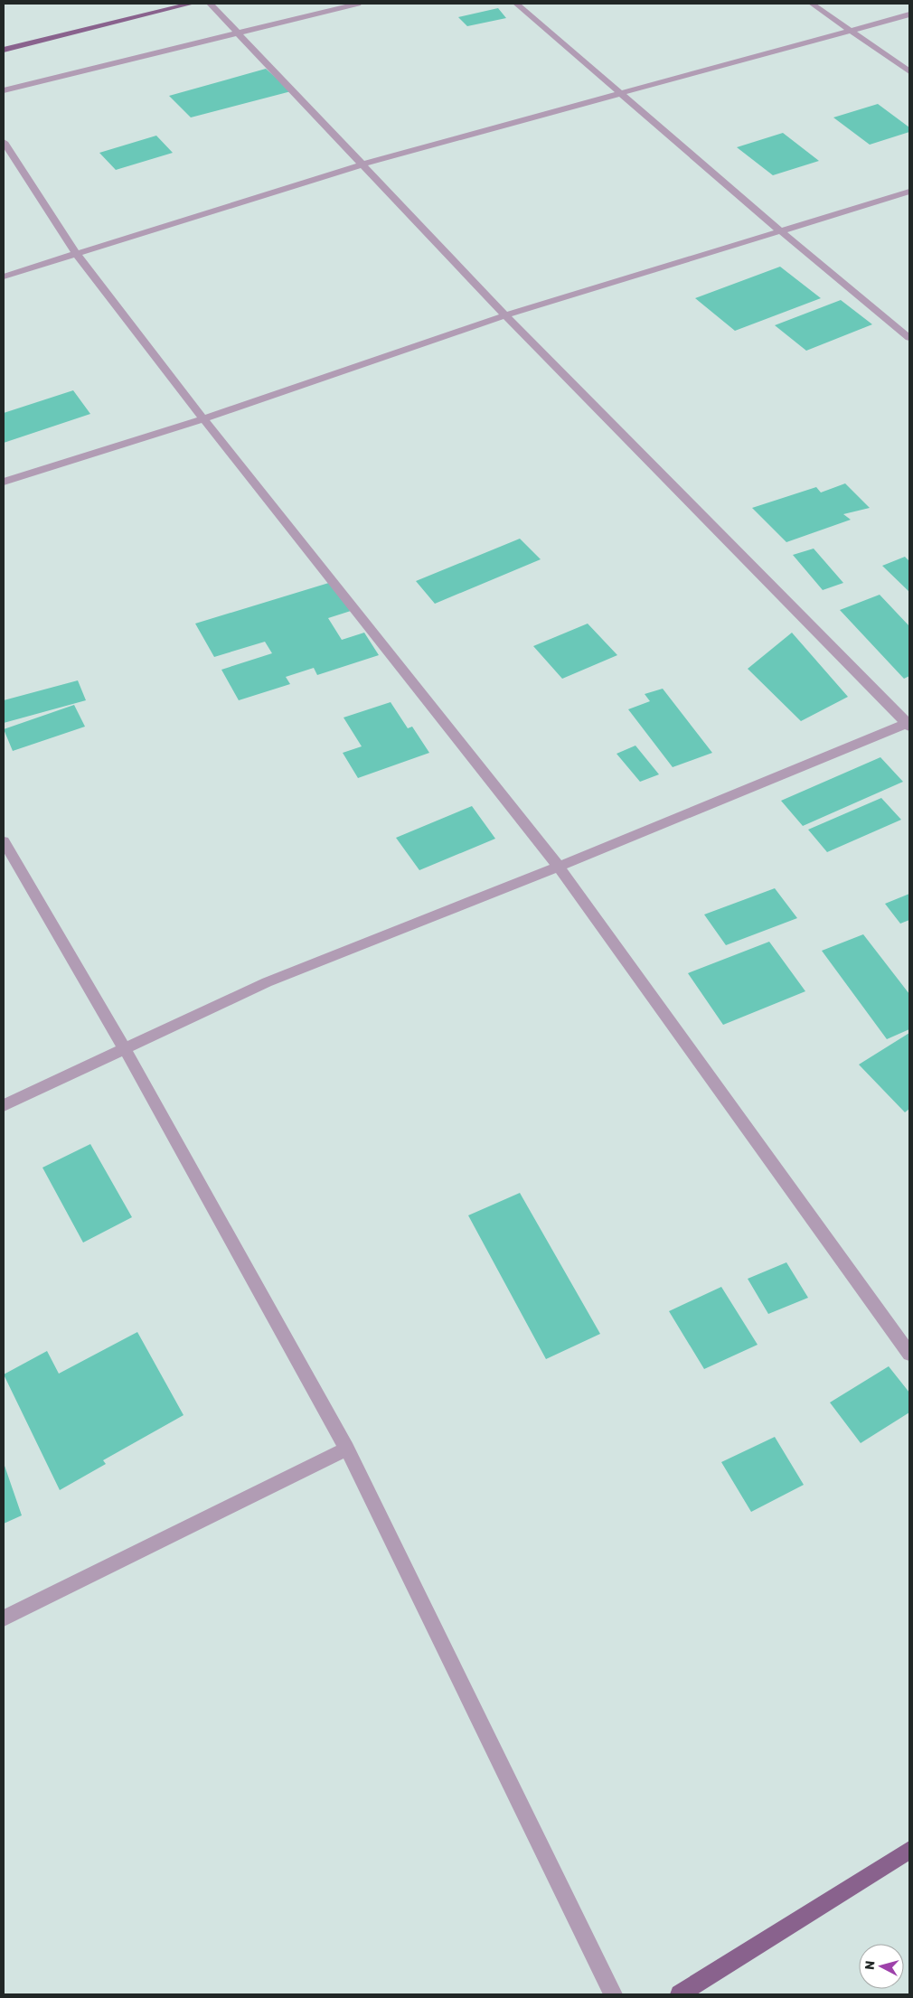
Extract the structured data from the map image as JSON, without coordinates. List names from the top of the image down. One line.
{"north":"left"}
